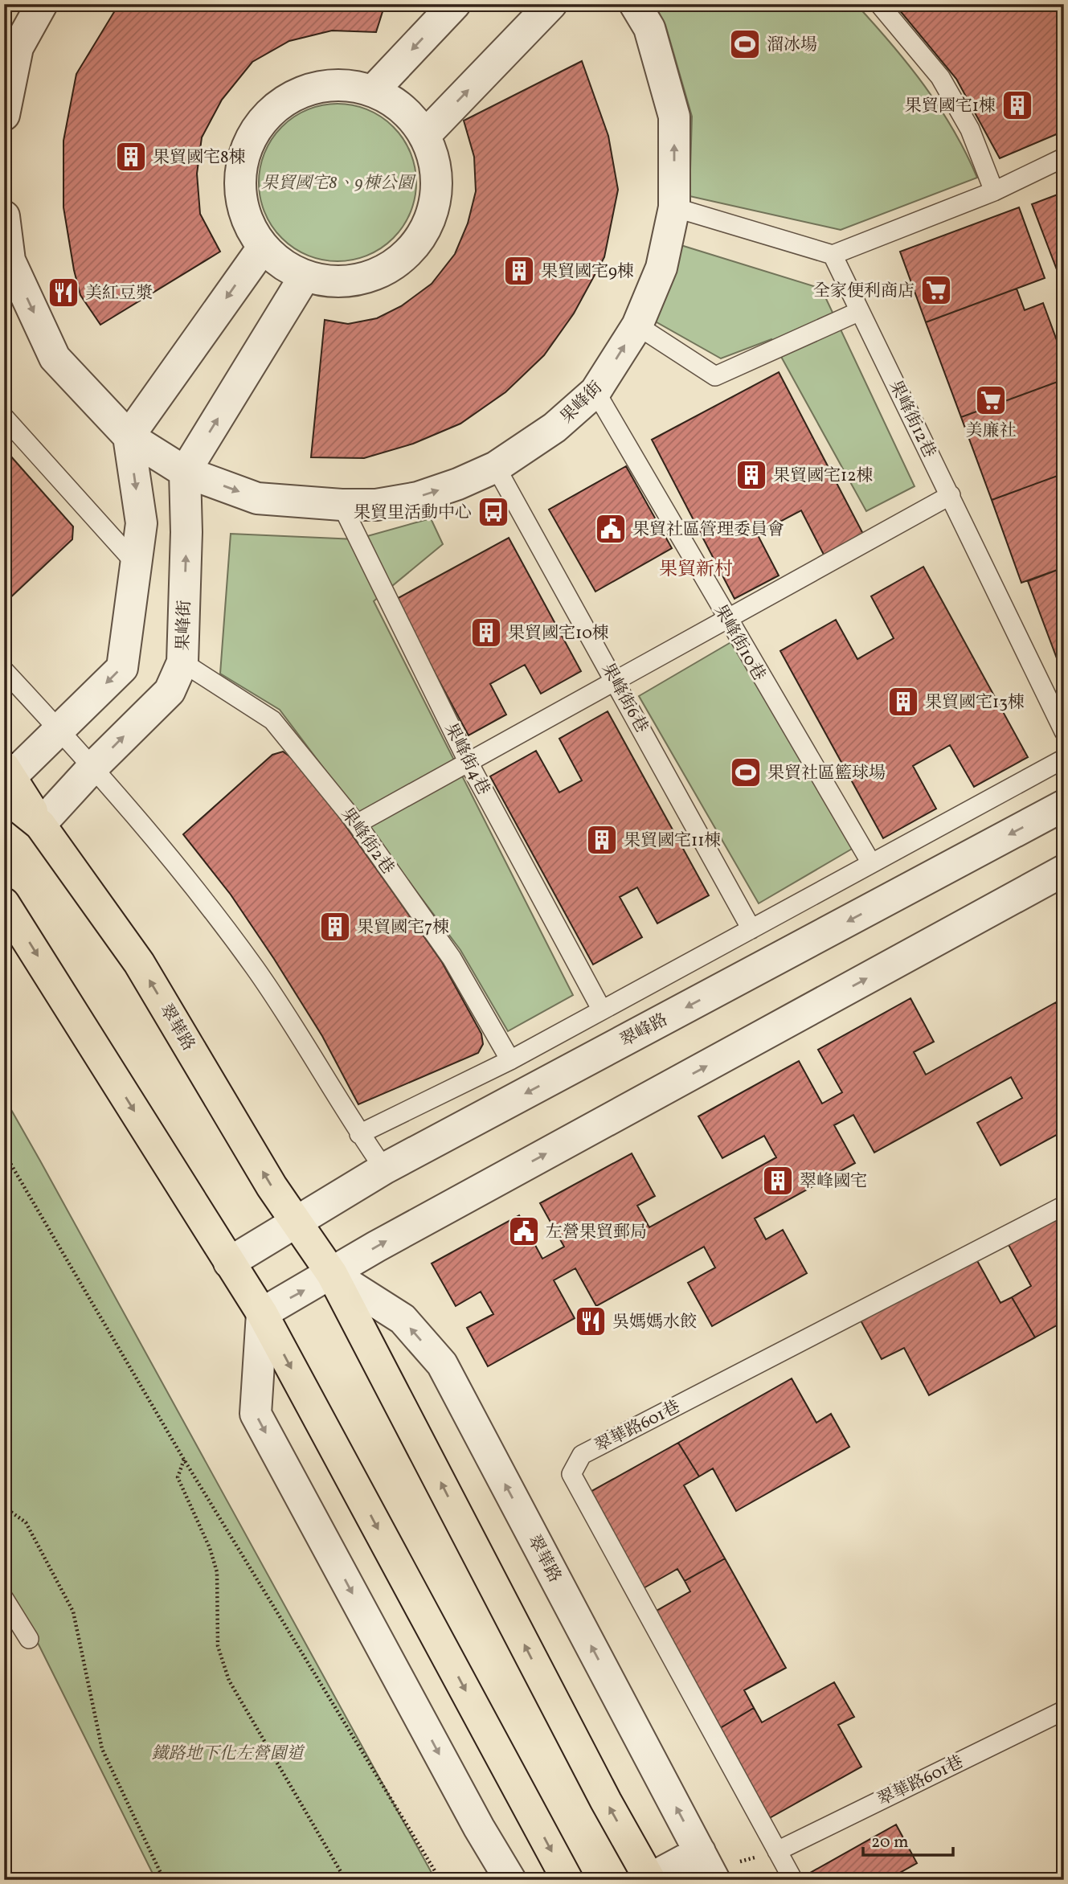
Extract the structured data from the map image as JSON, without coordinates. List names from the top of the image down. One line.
{"streets":{"main road":["翠華路"],"street":["果峰街","翠峰路"],"lane":["果峰街12巷","果峰街10巷","果峰街6巷","果峰街4巷","果峰街2巷","翠華路601巷"]},"crossings":[["果峰街","果峰街10巷"],["果峰街","果峰街6巷"],["果峰街","果峰街4巷"],["果峰街","果峰街2巷"],["果峰街","翠華路"],["翠華路","翠峰路"]],"districts":["果貿新村"],"parks":["果貿國宅8、9棟公園","鐵路地下化左營園道"],"places":{"sports":["溜冰場","果貿社區籃球場"],"building":["果貿國宅1棟","果貿國宅8棟","果貿國宅9棟","果貿國宅12棟","果貿國宅10棟","果貿國宅13棟","果貿國宅11棟","果貿國宅7棟","翠峰國宅"],"supermarket":["全家便利商店","美廉社"],"restaurant":["美紅豆漿","吳媽媽水餃"],"bus stop":["果貿里活動中心"],"public building":["果貿社區管理委員會","左營果貿郵局"]},"scale_bar":"20 m"}
